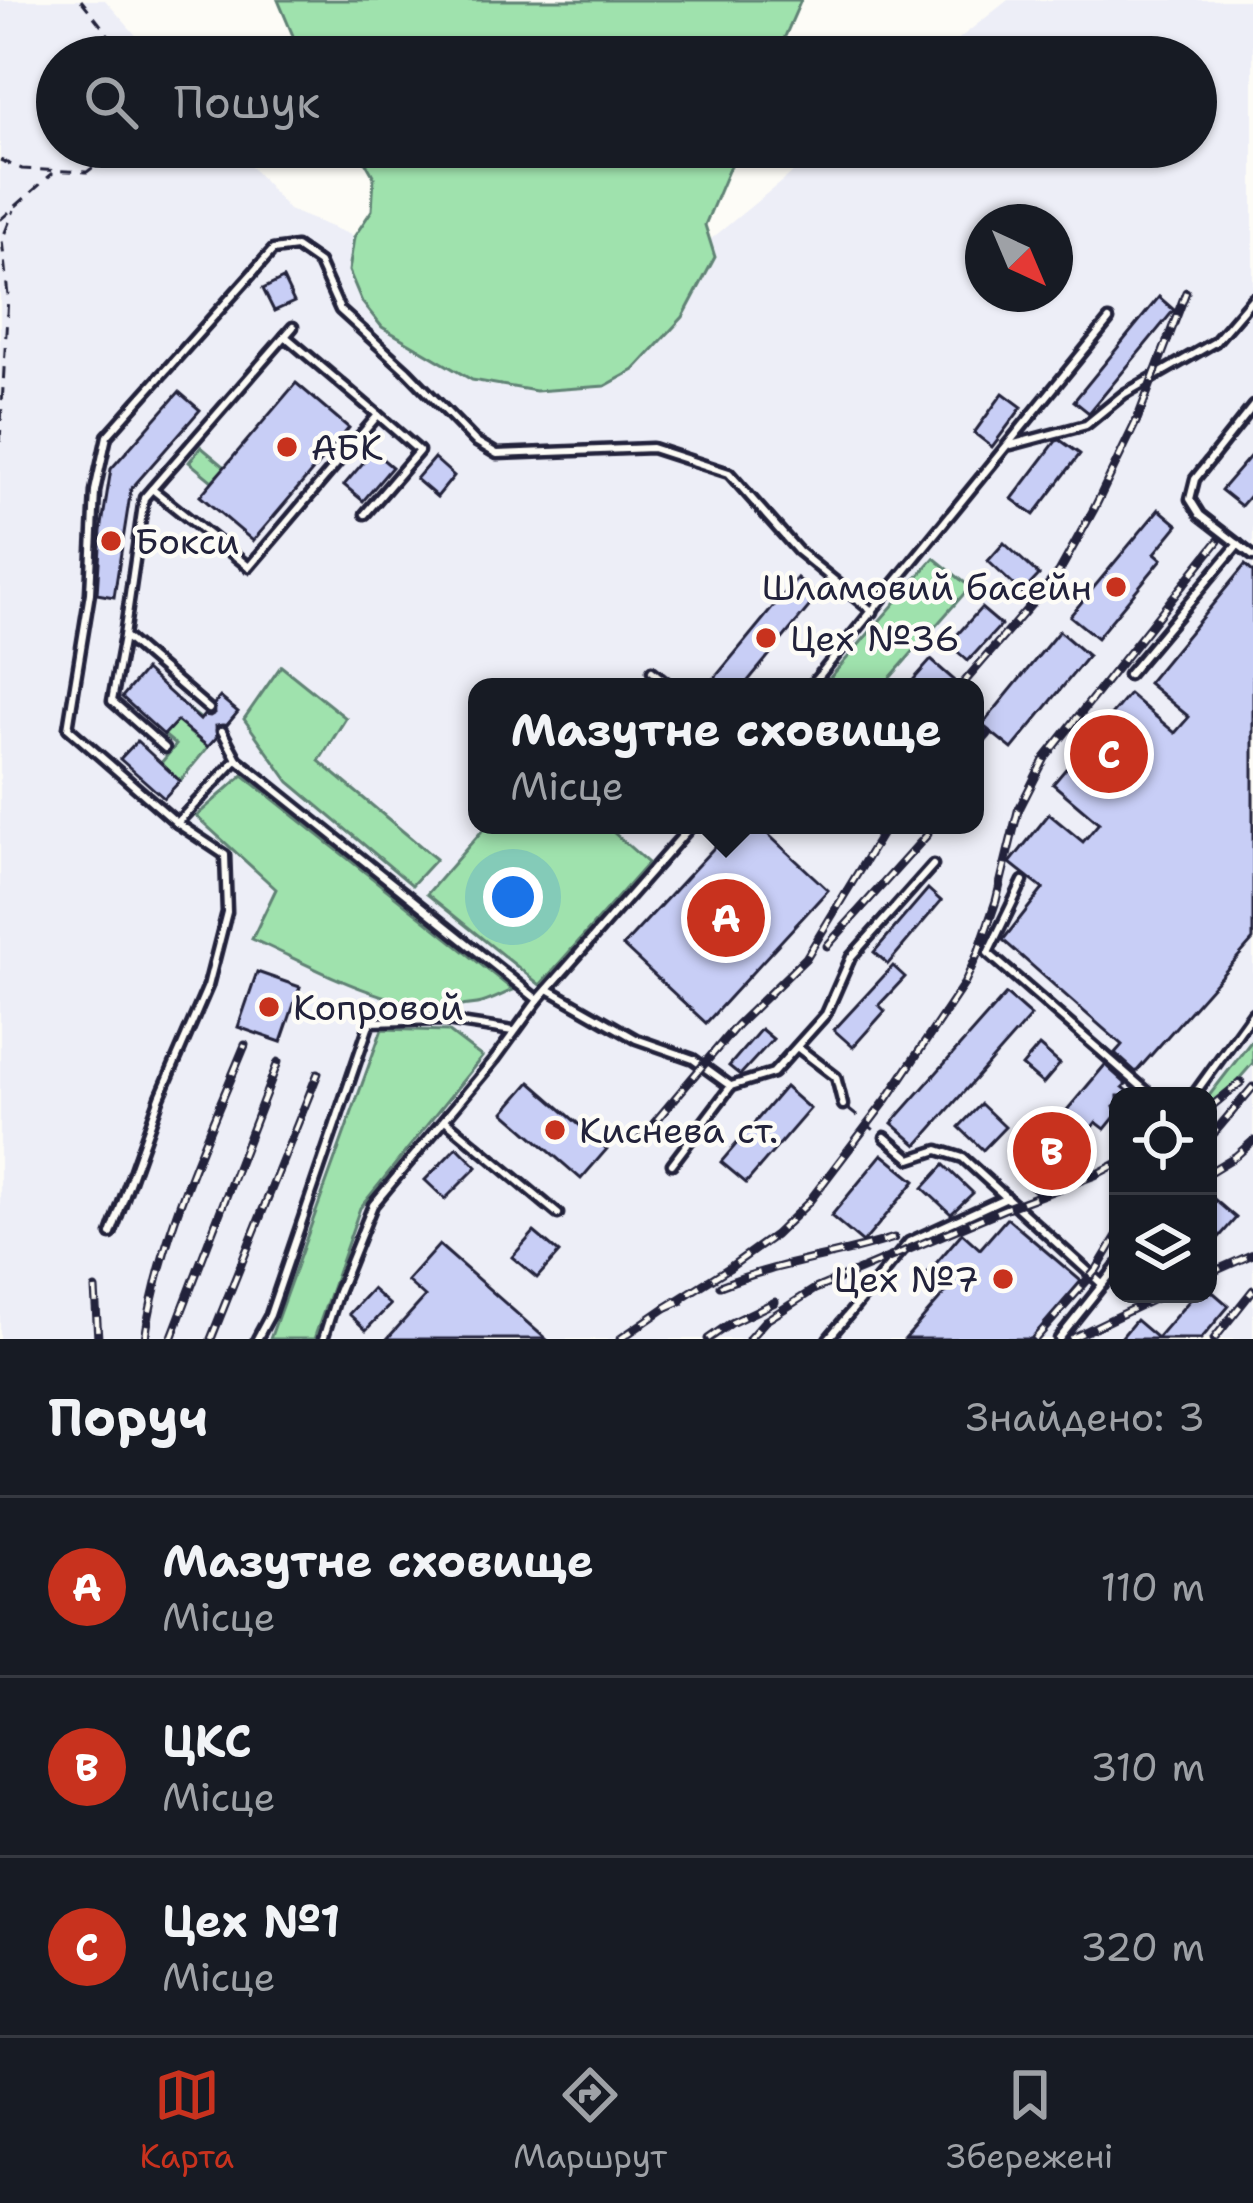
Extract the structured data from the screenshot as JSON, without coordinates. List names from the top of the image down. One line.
{"places":["АБК","Бокси","Шламовий басейн","Цех №36","Копровой","Киснева ст.","Цех №7"],"north":"bottom right","page":{"search":"Пошук","popup":["Мазутне сховище","Місце"],"pins":["C","A","B"],"heading":["Поруч","Знайдено: 3"],"list":[{"mark":"A","name":"Мазутне сховище","note":"Місце","value":"110 m"},{"mark":"B","name":"ЦКС","note":"Місце","value":"310 m"},{"mark":"C","name":"Цех №1","note":"Місце","value":"320 m"}],"nav":["Карта","Маршрут","Збережені"]}}
